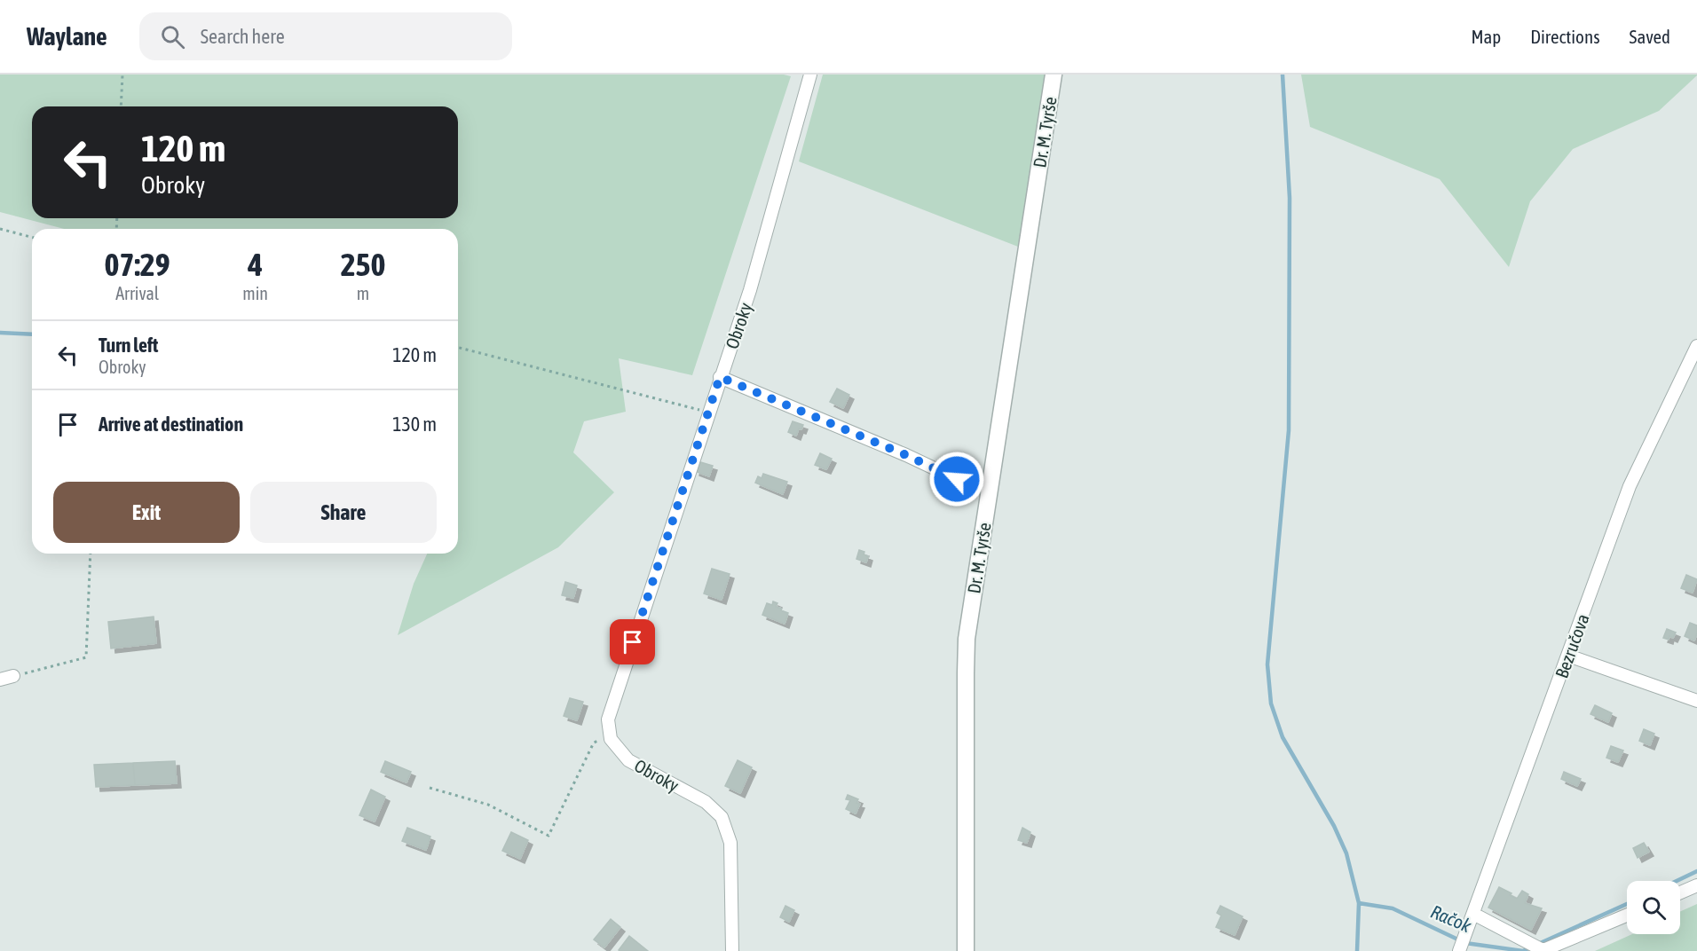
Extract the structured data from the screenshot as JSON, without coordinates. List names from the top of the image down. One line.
{"streets":{"street":["Dr. M. Tyrše","Obroky","Bezručova"]},"water":["Račok"],"page":{"header":"Waylane","search":"Search here","nav":["Map","Directions","Saved"],"turn":["120 m","Obroky"],"eta":["07:29","Arrival","4","min","250","m"],"list":[{"name":"Turn left","note":"Obroky","value":"120 m"},{"name":"Arrive at destination","value":"130 m"}],"buttons":["Exit","Share"]}}
